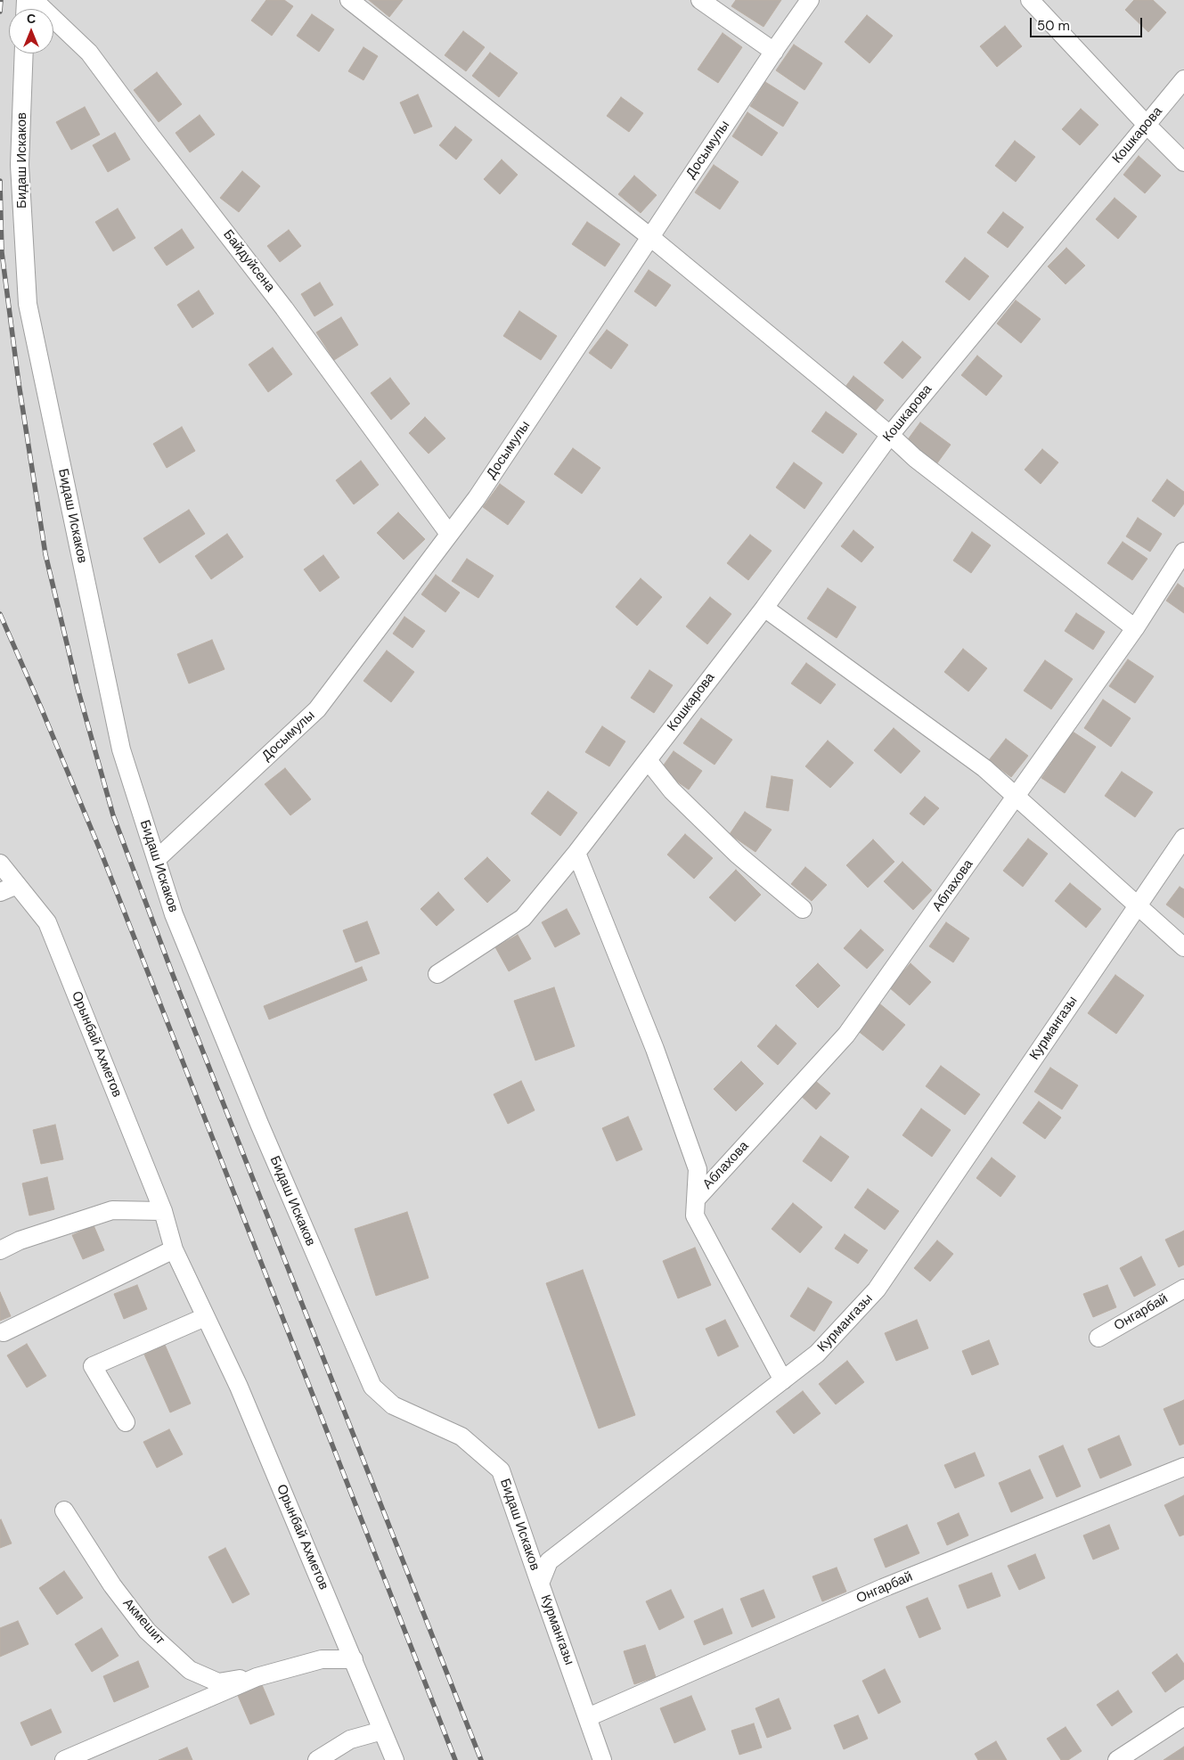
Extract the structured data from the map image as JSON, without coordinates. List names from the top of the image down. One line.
{"streets":{"street":["Кошкарова","Досымулы","Бидаш Искаков","Байдуйсена","Аблахова","Курмангазы","Орынбай Ахметов","Онгарбай","Акмешит"]},"crossings":[["Досымулы","Бидаш Искаков"],["Досымулы","Байдуйсена"],["Бидаш Искаков","Курмангазы"],["Курмангазы","Онгарбай"],["Орынбай Ахметов","Акмешит"]],"scale_bar":"50 m","north":"top"}
